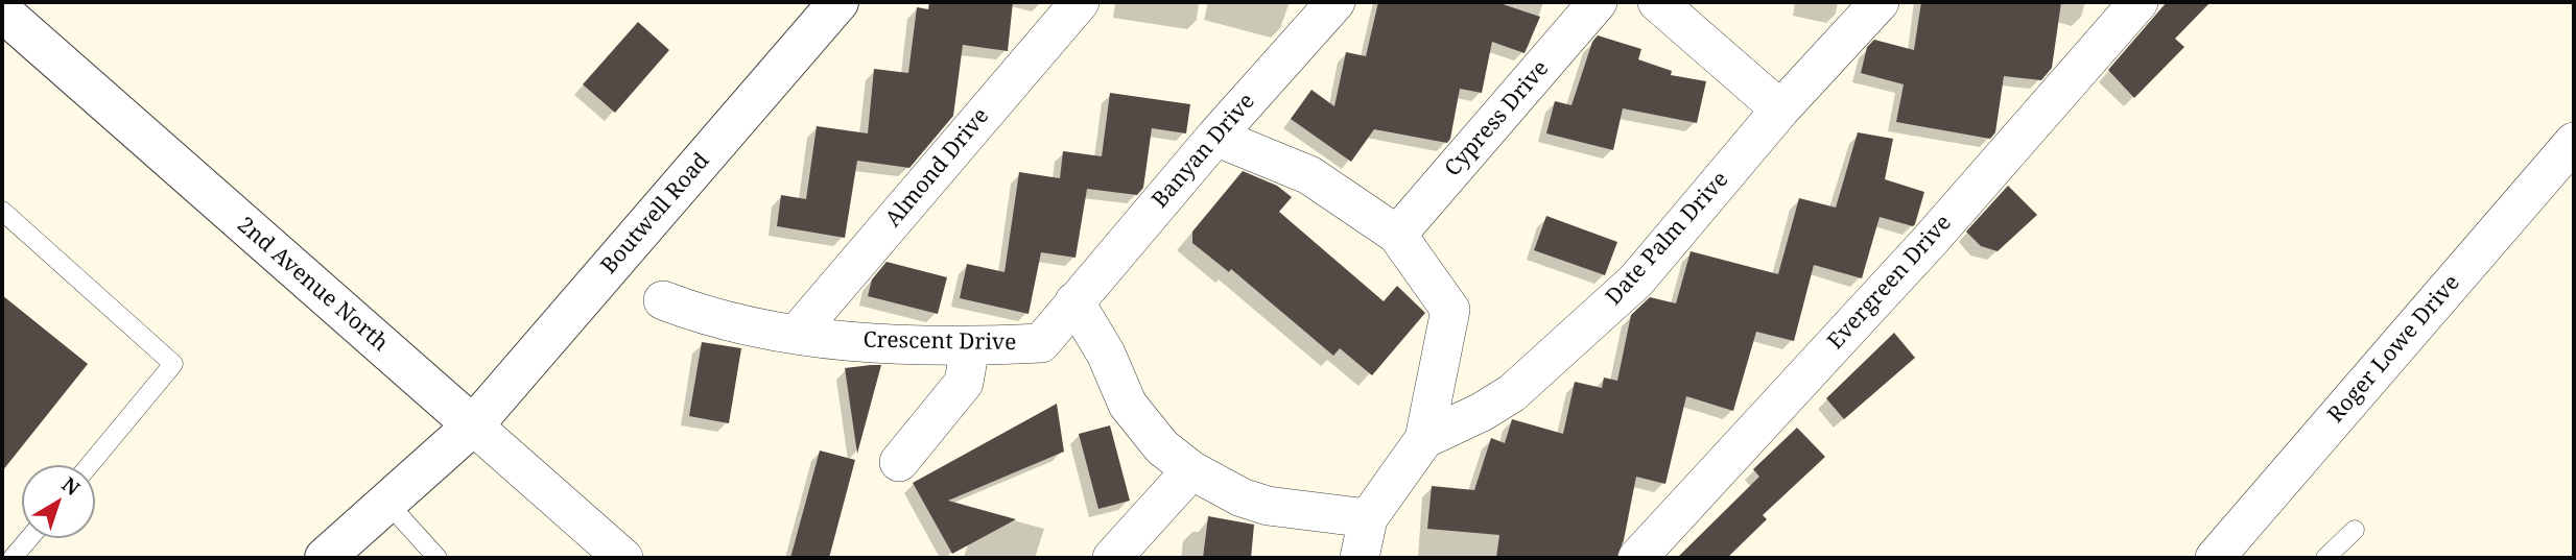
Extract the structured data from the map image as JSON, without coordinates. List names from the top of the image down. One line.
{"streets":{"street":["Cypress Drive","Banyan Drive","Almond Drive","Boutwell Road","Date Palm Drive","Evergreen Drive","2nd Avenue North","Crescent Drive","Roger Lowe Drive"]},"crossings":[["Banyan Drive","Crescent Drive"],["Almond Drive","Crescent Drive"],["Boutwell Road","2nd Avenue North"]],"north":"top right"}
